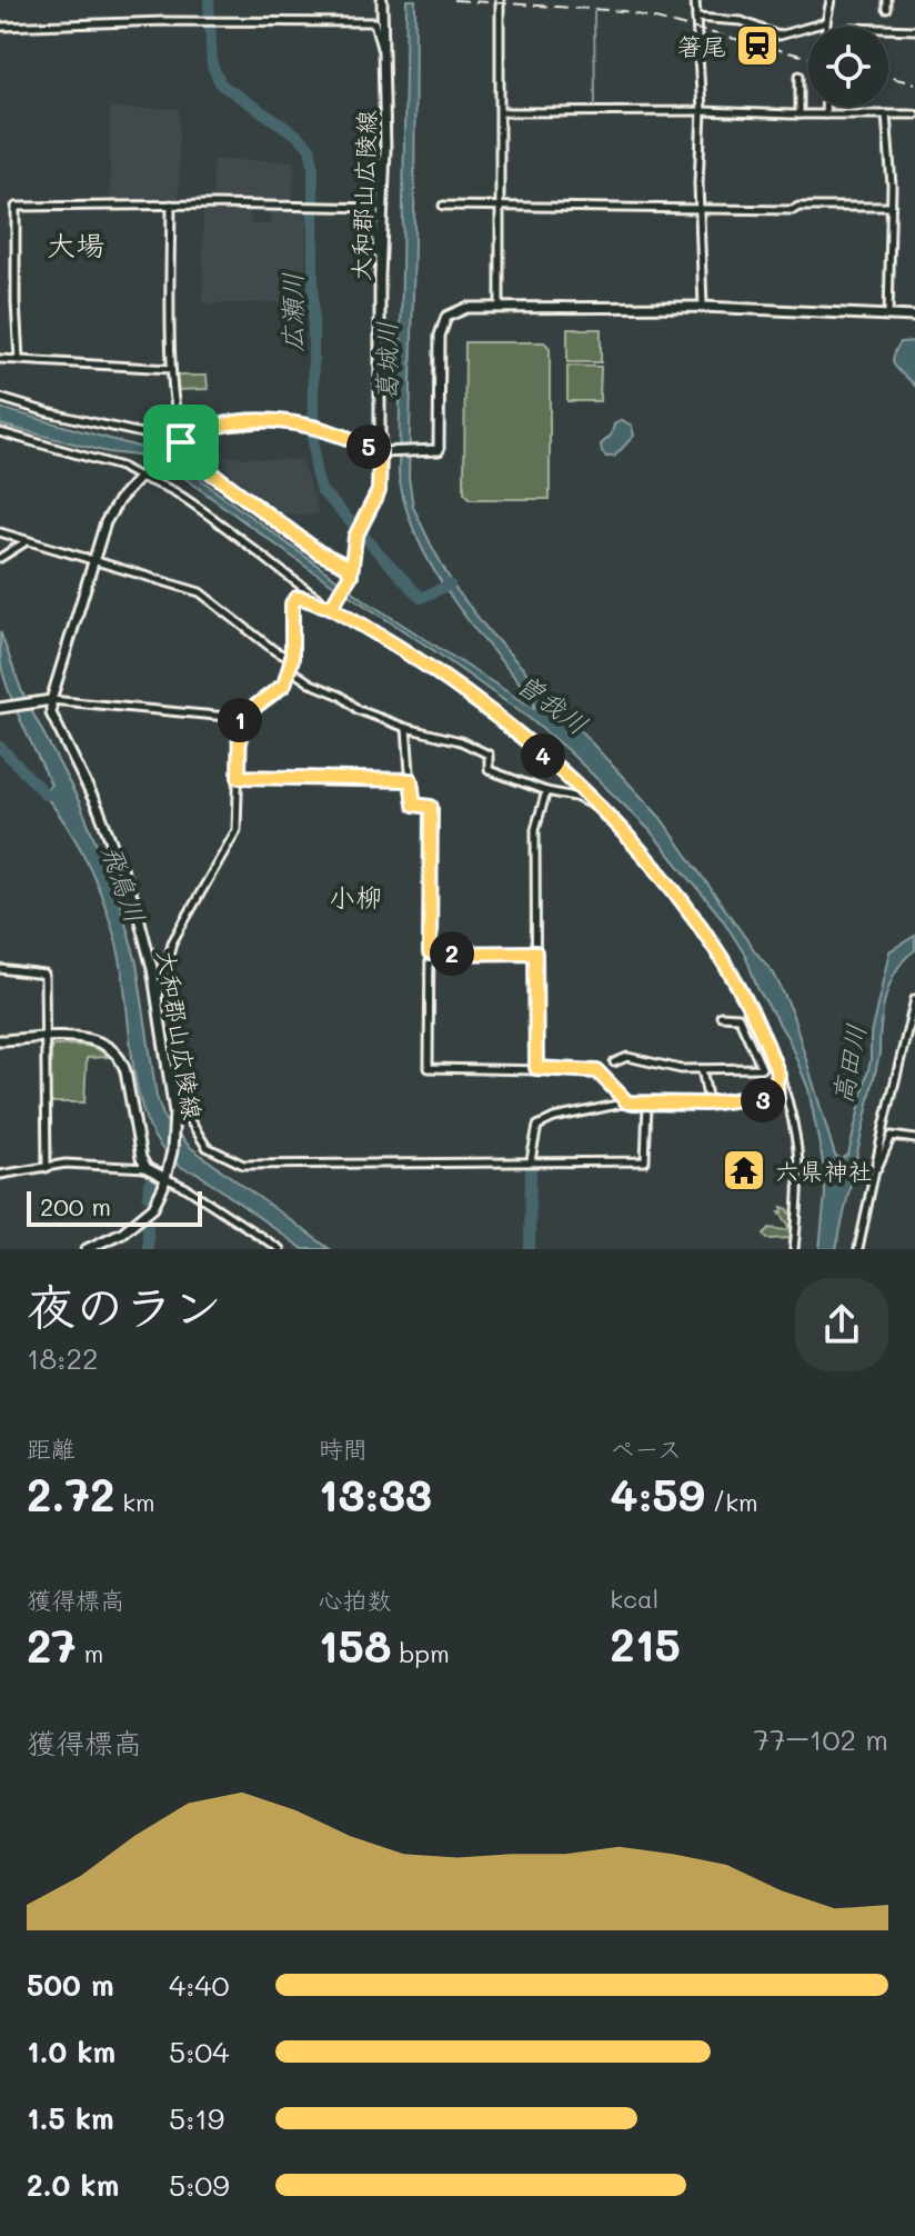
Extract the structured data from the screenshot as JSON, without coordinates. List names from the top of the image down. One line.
{"streets":{"main road":["大和郡山広陵線"]},"districts":["大場","小柳"],"water":["広瀬川","葛城川","曽我川","飛鳥川","高田川"],"places":{"station":["箸尾"],"temple":["六県神社"]},"scale_bar":"200 m","page":{"pins":["5","1","4","2","3"],"scale":"200 m","heading":["夜のラン","18:22"],"stats":[["距離","2.72 km"],["時間","13:33"],["ペース","4:59 /km"],["獲得標高","27 m"],["心拍数","158 bpm"],["kcal","215"]],"chart":["獲得標高","77–102 m"],"list":[{"name":"500 m","note":"4:40"},{"name":"1.0 km","note":"5:04"},{"name":"1.5 km","note":"5:19"},{"name":"2.0 km","note":"5:09"}]}}
